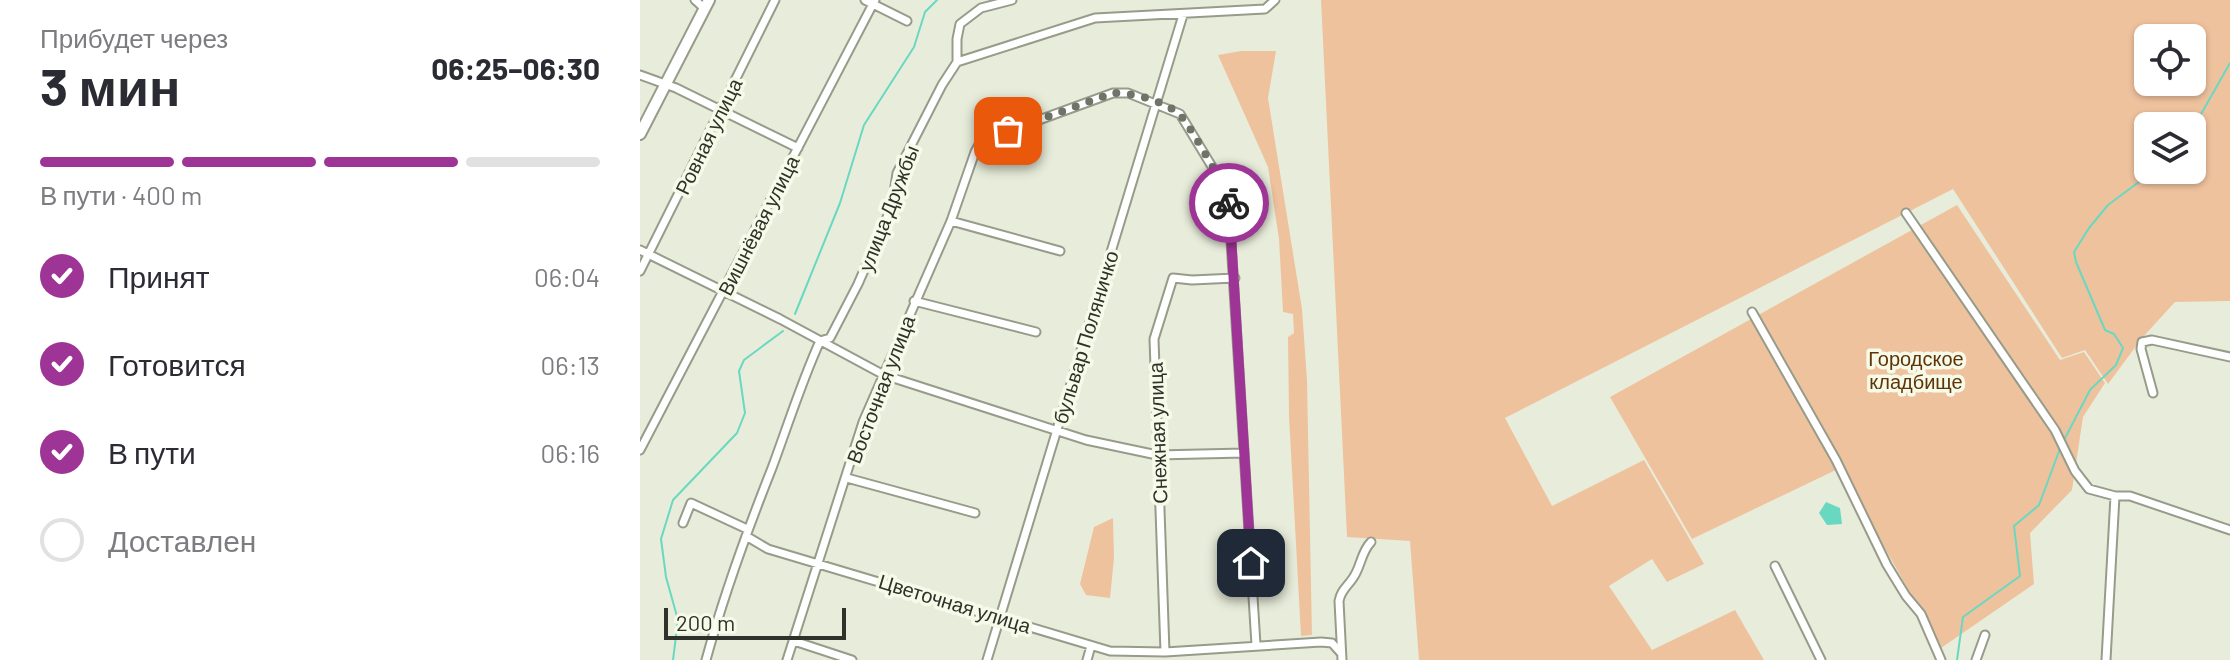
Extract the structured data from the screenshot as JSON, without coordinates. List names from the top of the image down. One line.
{"streets":{"street":["Ровная улица","улица Дружбы","Вишнёвая улица","бульвар Поляничко","Восточная улица","Снежная улица","Цветочная улица"]},"crossings":[["улица Дружбы","Цветочная улица"],["бульвар Поляничко","Восточная улица"],["бульвар Поляничко","Цветочная улица"],["Восточная улица","Цветочная улица"],["Снежная улица","Цветочная улица"]],"parks":["Городское кладбище"],"scale_bar":"200 m","page":{"heading":["3 мин","Прибудет через","06:25–06:30"],"bar":"В пути · 400 m","list":[["Принят","06:04"],["Готовится","06:13"],["В пути","06:16"],"Доставлен"],"scale":"200 m"}}
